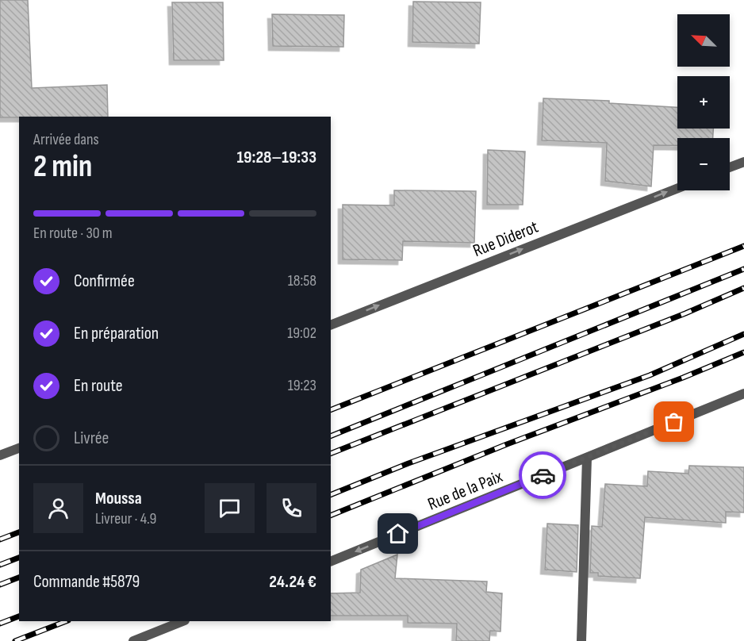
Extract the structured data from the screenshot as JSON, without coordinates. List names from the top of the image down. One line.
{"streets":{"street":["Rue Diderot","Rue de la Paix"]},"one_way":["Rue Diderot","Rue de la Paix"],"north":"top left","page":{"map_buttons":["+","−"],"heading":["2 min","Arrivée dans","19:28–19:33"],"panel":["Moussa","Livreur · 4.9","Commande #5879","24.24 €"],"bar":"En route · 30 m","list":[["Confirmée","18:58"],["En préparation","19:02"],["En route","19:23"],"Livrée"]}}
